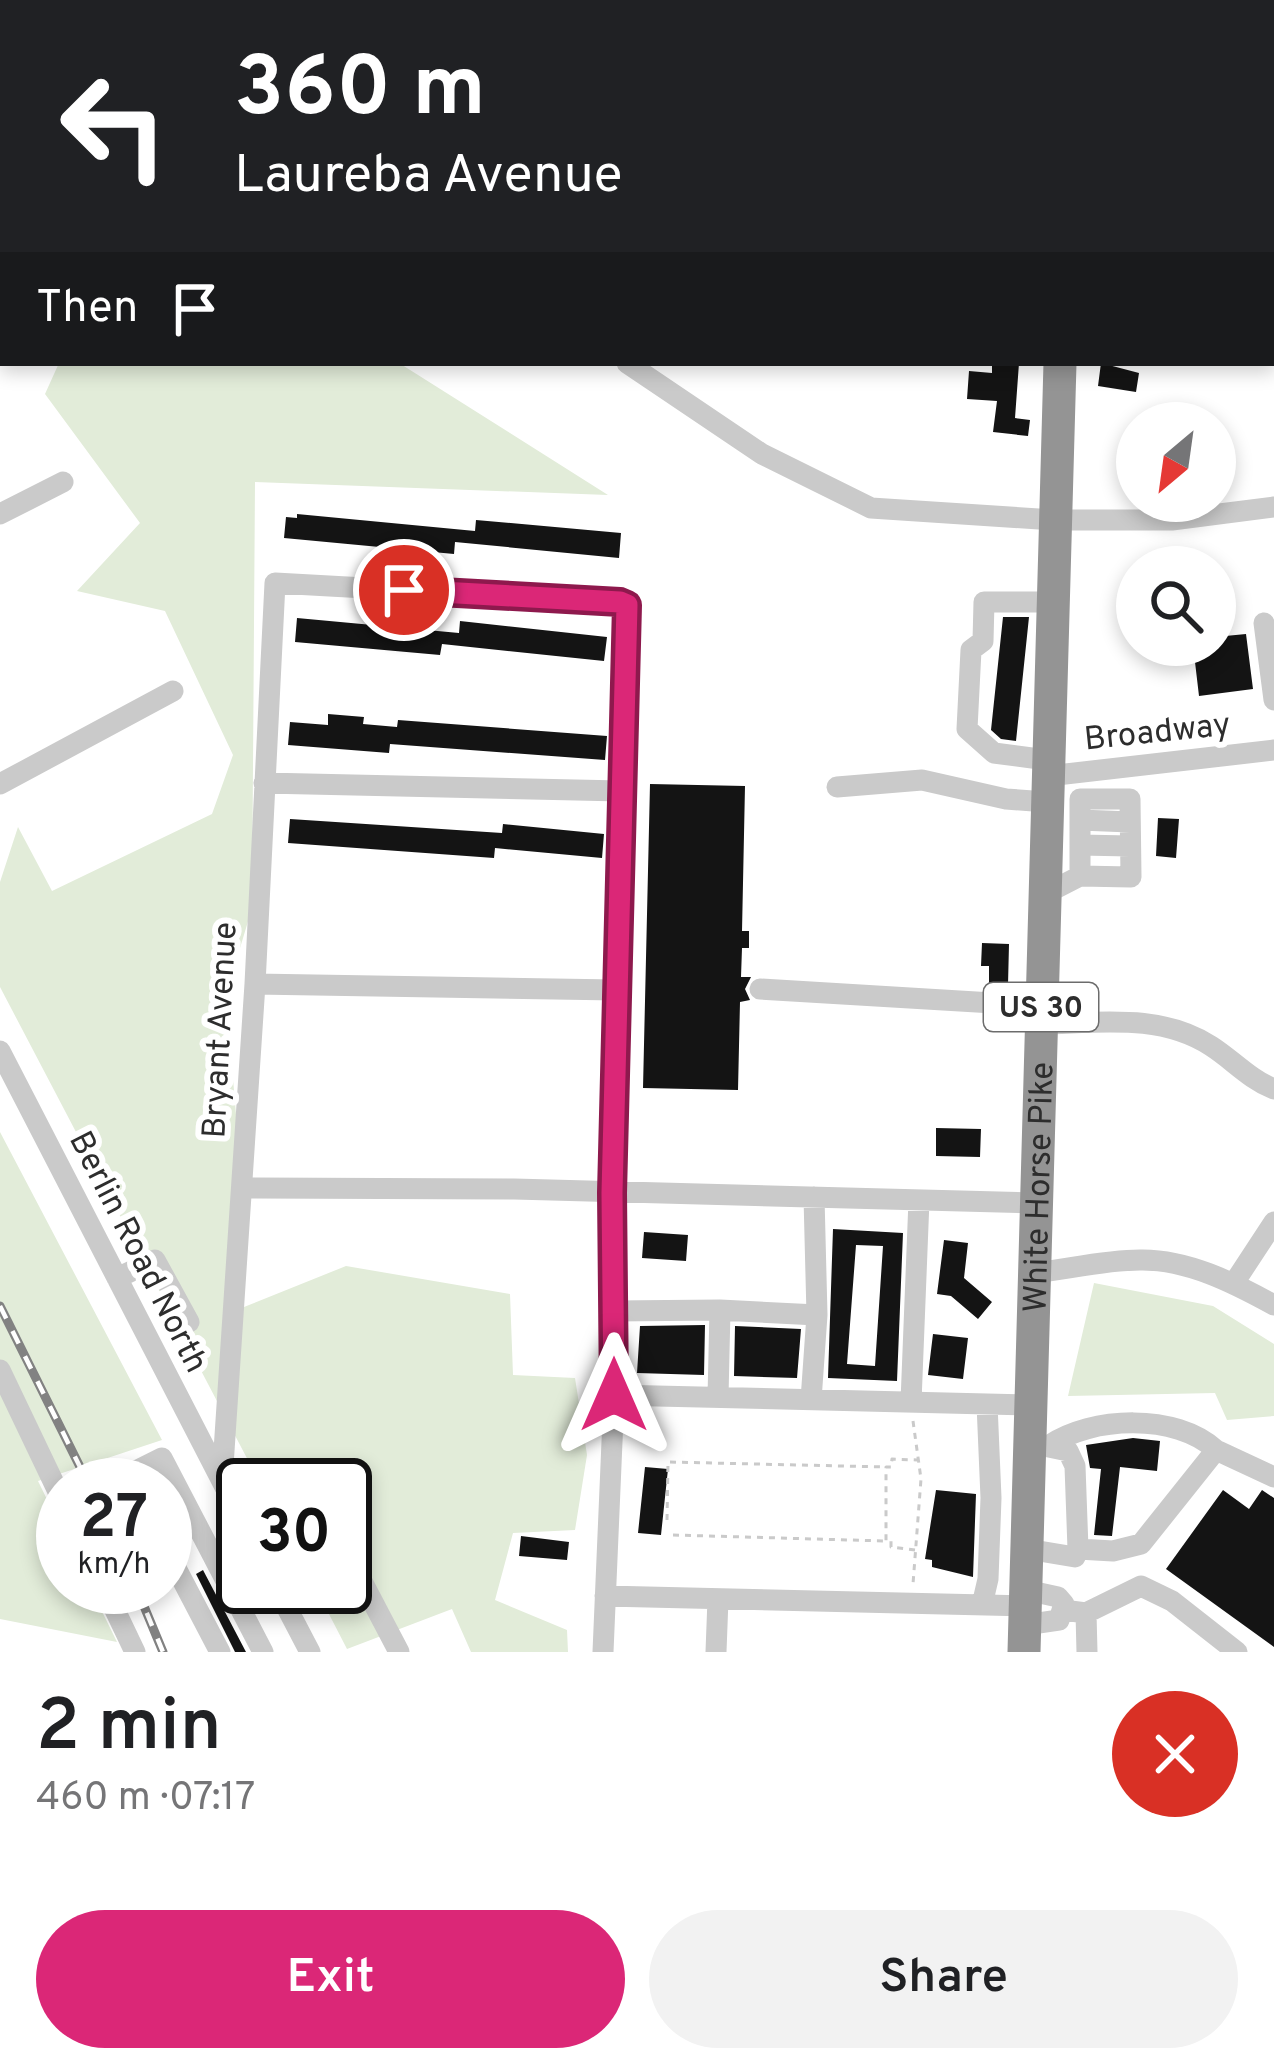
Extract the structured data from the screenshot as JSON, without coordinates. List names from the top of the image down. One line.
{"streets":{"highway":["US 30","White Horse Pike"],"street":["Broadway","Bryant Avenue","Berlin Road North"]},"crossings":[["Broadway","White Horse Pike"]],"north":"bottom left","page":{"turn":["360 m","Laureba Avenue"],"then":"Then","speed":"27 km/h","limit":"30","heading":["2 min","460 m · 07:17"],"buttons":["Exit","Share"]}}
